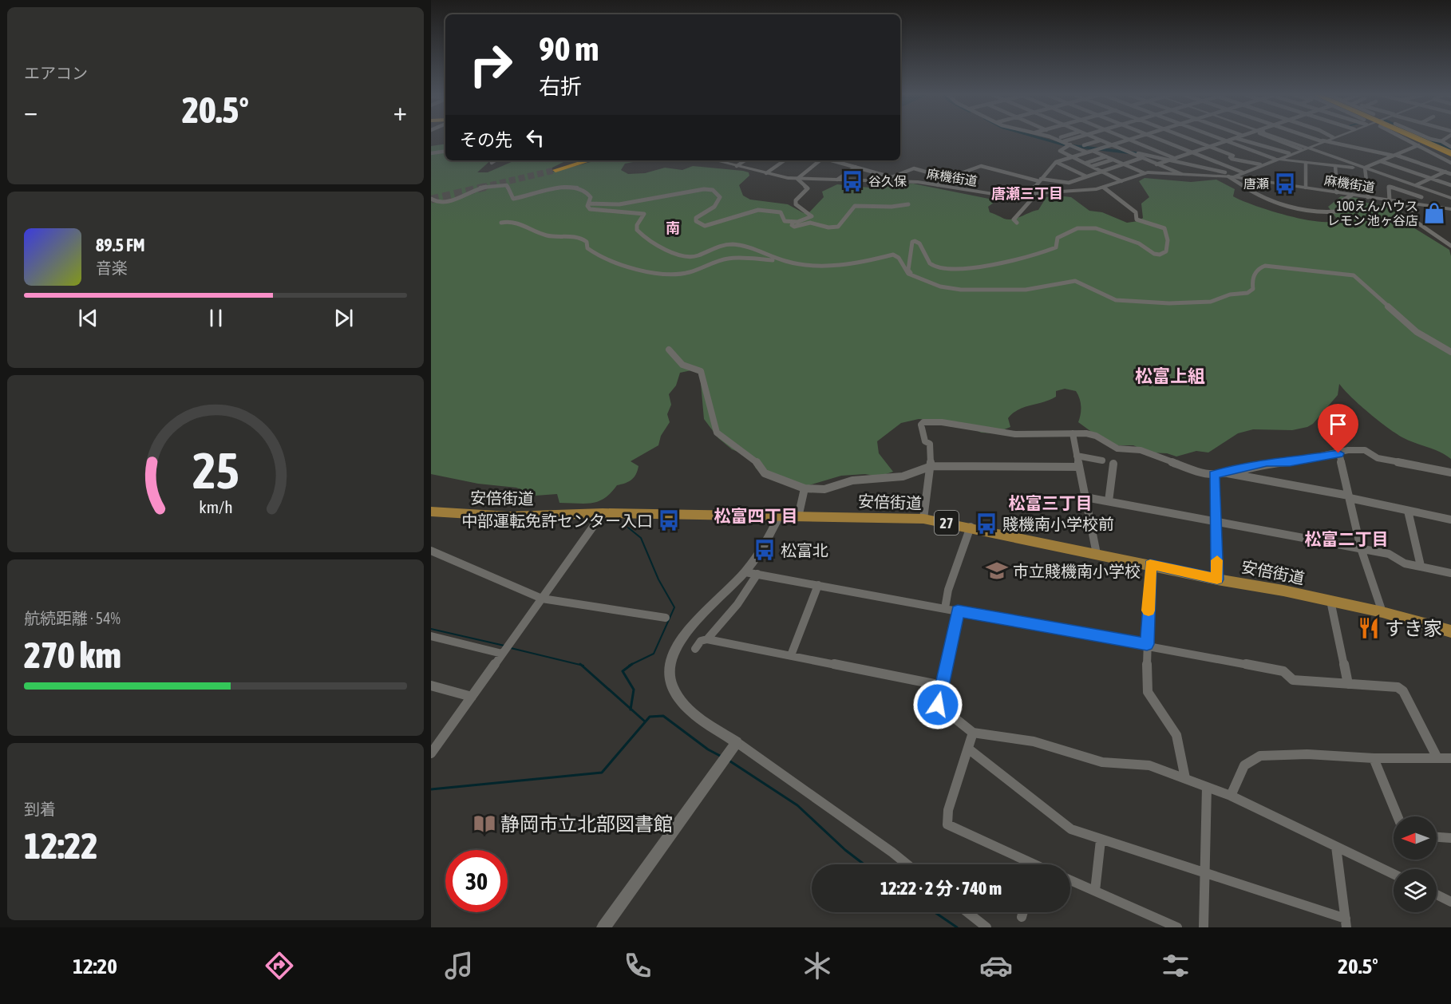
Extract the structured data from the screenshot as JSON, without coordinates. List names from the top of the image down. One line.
{"streets":{"main road":["安倍街道","27"],"street":["麻機街道"]},"districts":["唐瀬三丁目","南","松富上組","松富三丁目","松富四丁目","松富二丁目"],"places":{"bus stop":["谷久保","唐瀬","中部運転免許センター入口","賤機南小学校前","松富北"],"shop":["100えんハウス レモン 池ヶ谷店"],"school or university":["市立賤機南小学校"],"restaurant":["すき家"],"library":["静岡市立北部図書館"]},"north":"left","page":{"tile":["エアコン",["航続距離 · 54%","270 km"],["到着","12:22"]],"turn":["90 m","右折"],"heat":["−","20.5°","+"],"then":"その先","song":["89.5 FM","音楽"],"limit":"30","trip":"12:22 · 2 分 · 740 m","tabs":["12:20","20.5°"],"gauge":["25","km/h"]}}
